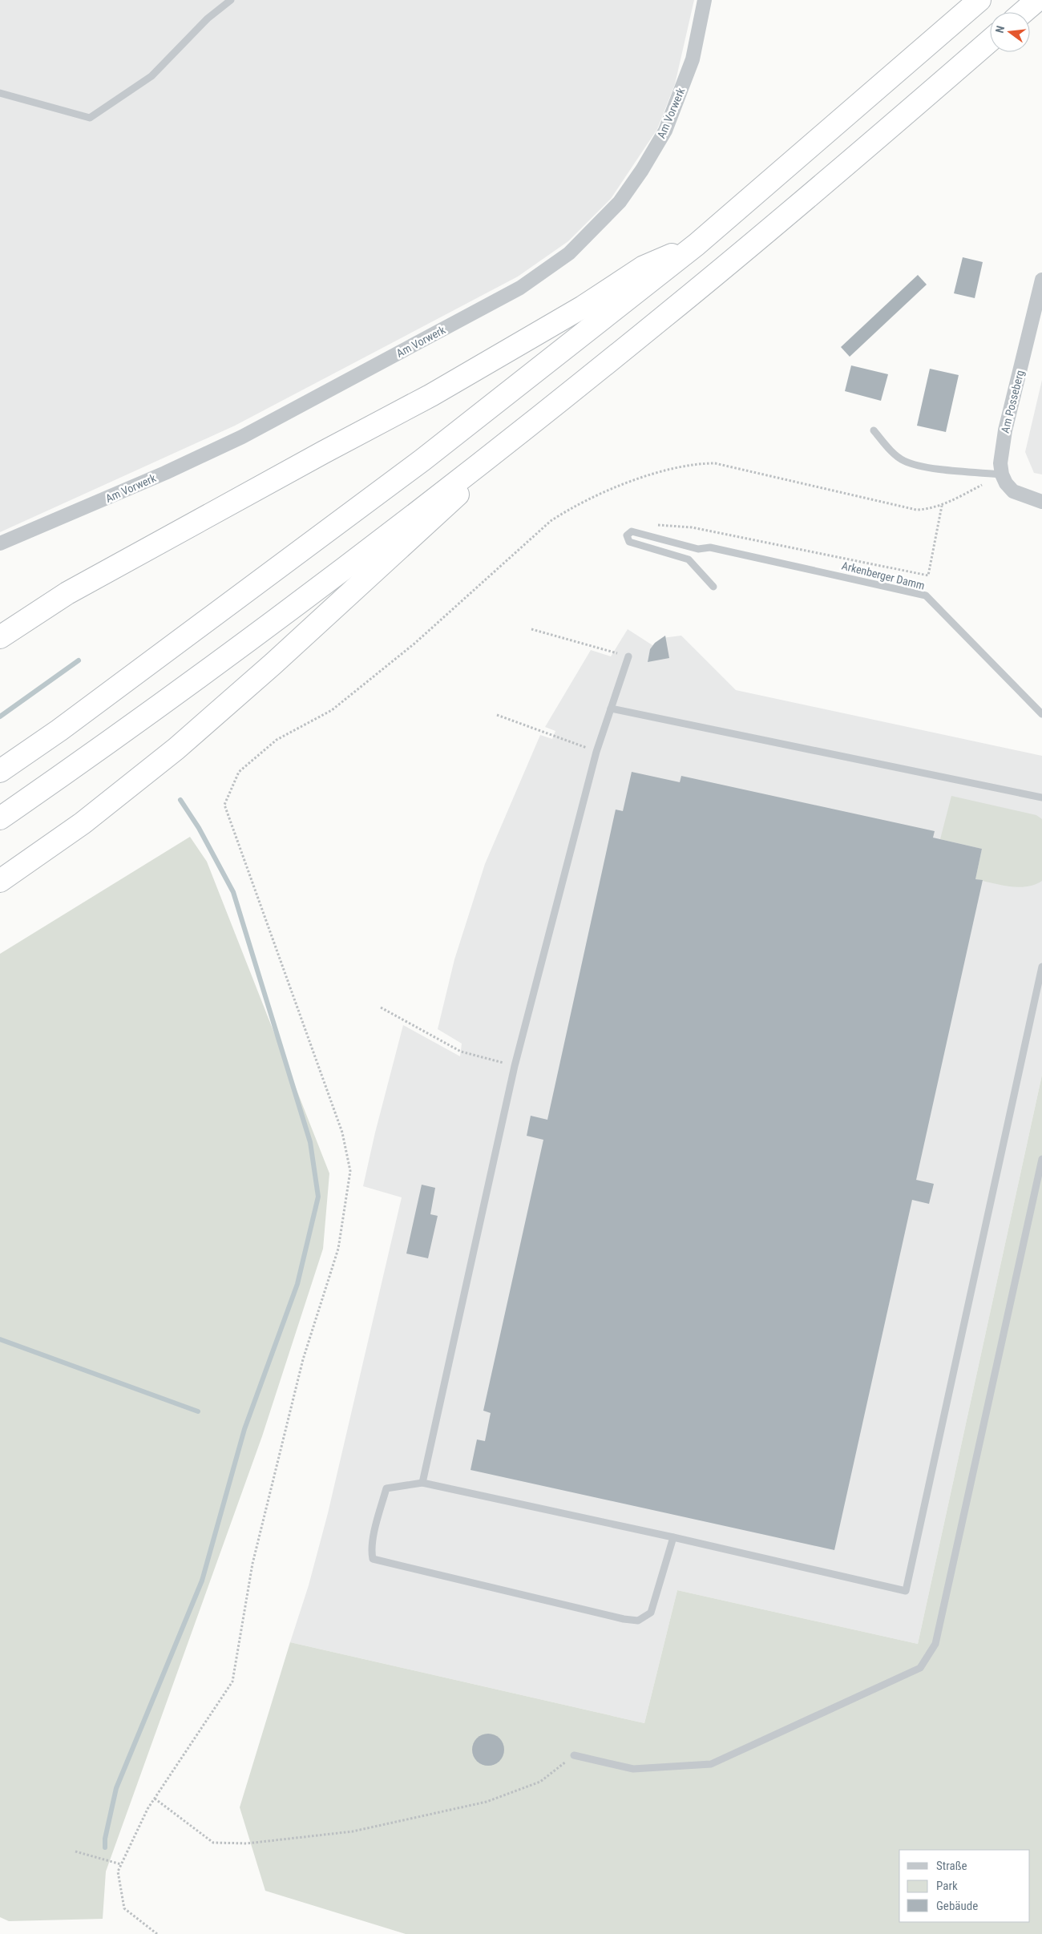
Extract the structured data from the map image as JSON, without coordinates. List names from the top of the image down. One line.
{"streets":{"street":["Am Vorwerk","Am Posseberg"],"lane":["Arkenberger Damm"]},"legend":["Straße","Park","Gebäude"],"north":"left"}
